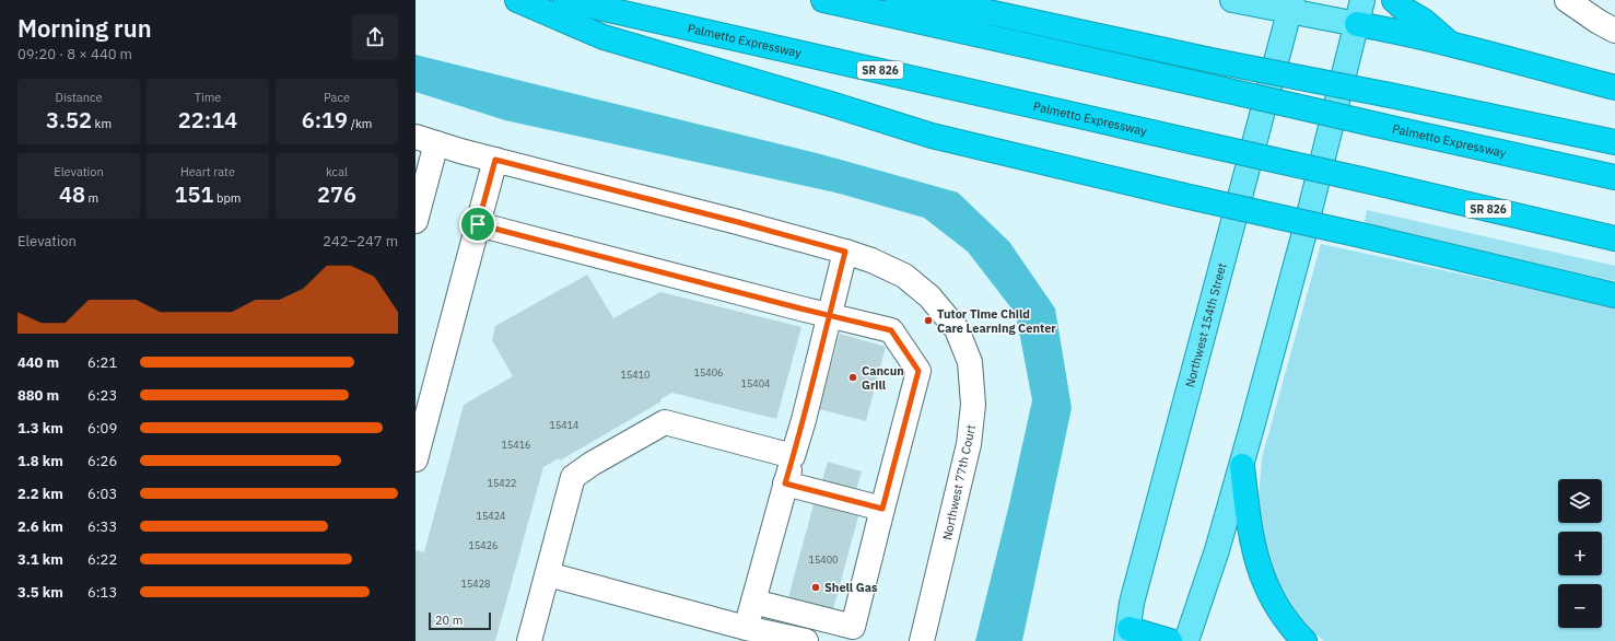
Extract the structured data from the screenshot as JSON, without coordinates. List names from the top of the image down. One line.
{"streets":{"highway":["Palmetto Expressway","SR 826"],"main road":["Northwest 154th Street"],"street":["Northwest 77th Court"]},"places":["Tutor Time Child Care Learning Center","Cancun Grill","Shell Gas"],"house_numbers":["15406","15410","15404","15414","15416","15422","15424","15426","15400","15428"],"scale_bar":"20 m","page":{"heading":["Morning run","09:20 · 8 × 440 m"],"stats":[["Distance","3.52 km"],["Time","22:14"],["Pace","6:19 /km"],["Elevation","48 m"],["Heart rate","151 bpm"],["kcal","276"]],"chart":["Elevation","242–247 m"],"list":[{"name":"440 m","note":"6:21"},{"name":"880 m","note":"6:23"},{"name":"1.3 km","note":"6:09"},{"name":"1.8 km","note":"6:26"},{"name":"2.2 km","note":"6:03"},{"name":"2.6 km","note":"6:33"},{"name":"3.1 km","note":"6:22"},{"name":"3.5 km","note":"6:13"}],"map_buttons":["+","−"],"scale":"20 m"}}
